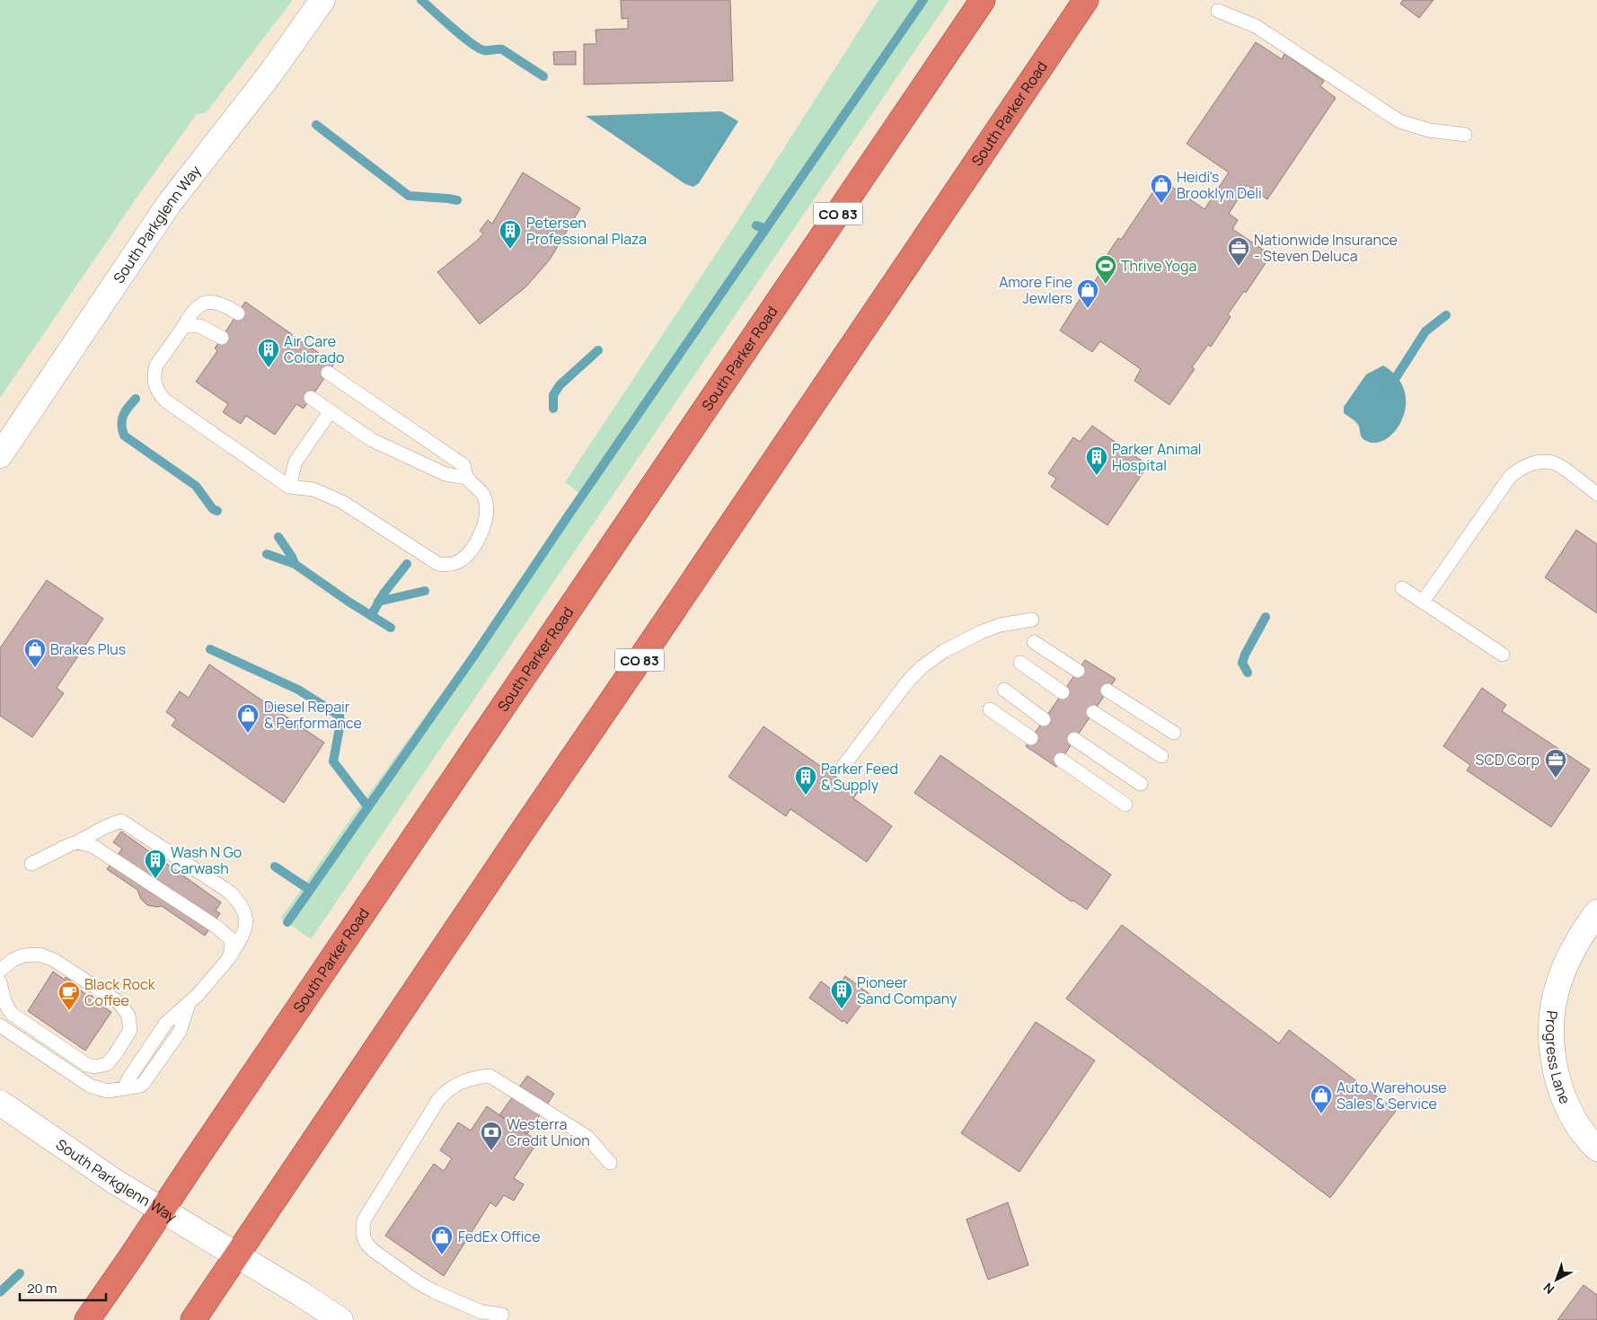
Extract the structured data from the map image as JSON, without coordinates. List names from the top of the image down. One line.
{"streets":{"highway":["South Parker Road","CO 83"],"street":["South Parkglenn Way","Progress Lane"]},"crossings":[["South Parker Road","South Parkglenn Way"]],"places":{"shop":["Heidi's Brooklyn Deli","Amore Fine Jewlers","Brakes Plus","Diesel Repair & Performance","Auto Warehouse Sales & Service","FedEx Office"],"building":["Petersen Professional Plaza","Air Care Colorado","Parker Animal Hospital","Parker Feed & Supply","Wash N Go Carwash","Pioneer Sand Company"],"office":["Nationwide Insurance - Steven Deluca","SCD Corp"],"sports":["Thrive Yoga"],"cafe":["Black Rock Coffee"],"bank":["Westerra Credit Union"]},"scale_bar":"20 m","north":"bottom left"}
